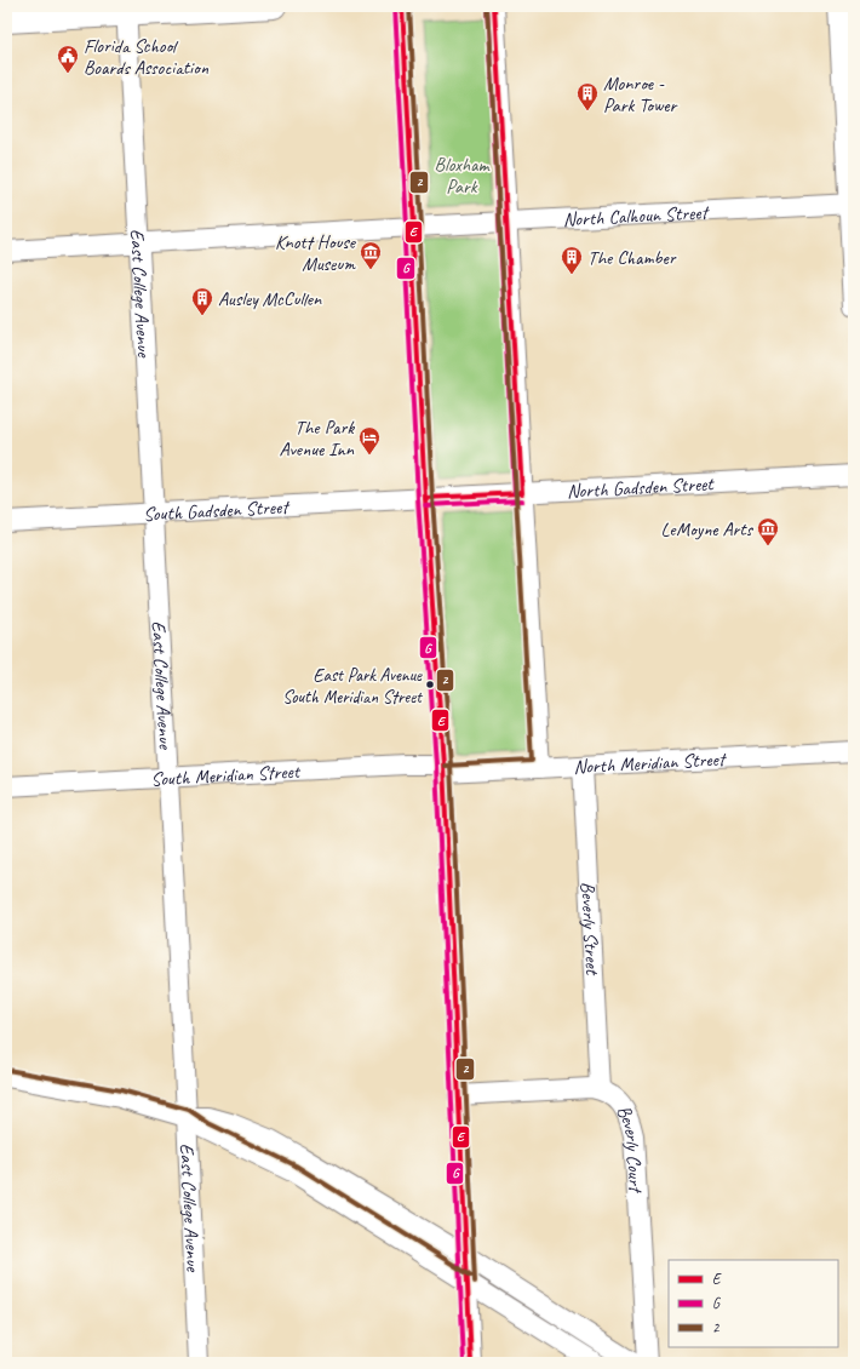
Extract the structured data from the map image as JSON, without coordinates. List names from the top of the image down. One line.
{"streets":{"street":["North Calhoun Street","East College Avenue","North Gadsden Street","South Gadsden Street","North Meridian Street","South Meridian Street","Beverly Street","Beverly Court"]},"crossings":[["North Calhoun Street","East College Avenue"],["East College Avenue","South Gadsden Street"],["East College Avenue","South Meridian Street"],["North Gadsden Street","South Gadsden Street"],["North Meridian Street","South Meridian Street"],["North Meridian Street","Beverly Street"],["Beverly Street","Beverly Court"]],"parks":["Bloxham Park"],"places":{"public building":["Florida School Boards Association"],"building":["Monroe - Park Tower","The Chamber","Ausley McCullen"],"museum":["Knott House Museum","LeMoyne Arts"],"hotel":["The Park Avenue Inn"],"other":["East Park Avenue South Meridian Street"]},"lines":["transit line E","transit line G","transit line 2"],"legend":["E","G","2"]}
